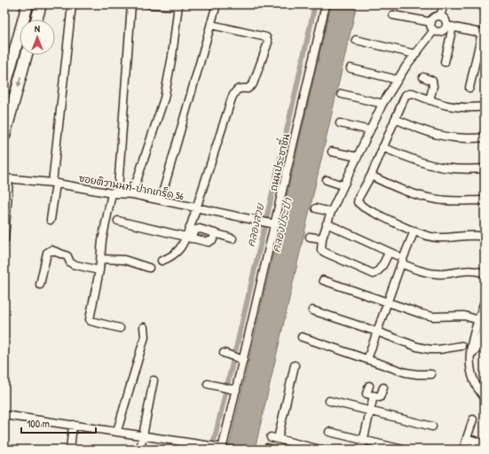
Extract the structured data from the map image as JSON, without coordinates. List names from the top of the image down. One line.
{"streets":{"street":["ถนนประชาชื่น","ซอยติวานนท์-ปากเกร็ด 56"]},"crossings":[["ถนนประชาชื่น","ซอยติวานนท์-ปากเกร็ด 56"]],"water":["คลองส่วย","คลองประปา"],"scale_bar":"100 m","north":"top"}
